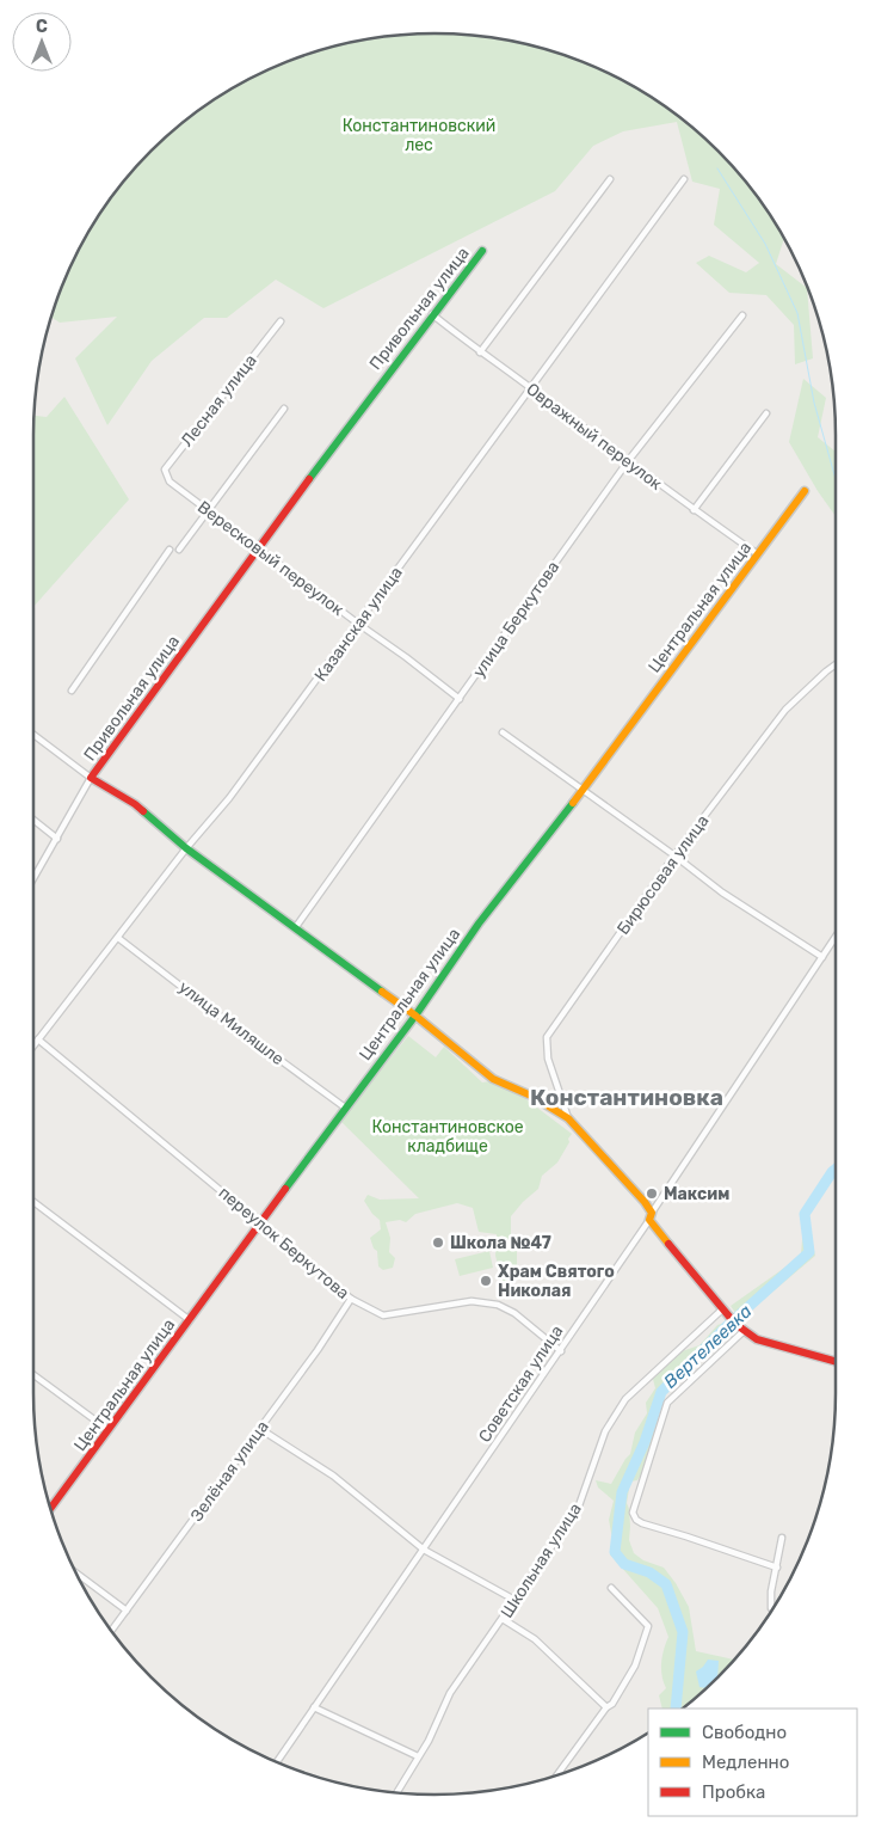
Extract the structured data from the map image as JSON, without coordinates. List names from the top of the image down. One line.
{"streets":{"street":["Привольная улица","Лесная улица","Овражный переулок","Вересковый переулок","Центральная улица","улица Беркутова","Казанская улица","Бирюсовая улица","улица Миляшле","переулок Беркутова","Советская улица","Зелёная улица","Школьная улица"]},"crossings":[["Привольная улица","Овражный переулок"],["Привольная улица","Вересковый переулок"],["Привольная улица","Центральная улица"],["Привольная улица","улица Беркутова"],["Привольная улица","Казанская улица"],["Привольная улица","Бирюсовая улица"],["Привольная улица","Советская улица"],["Привольная улица","Школьная улица"],["Лесная улица","Вересковый переулок"],["Овражный переулок","Центральная улица"],["Овражный переулок","улица Беркутова"],["Овражный переулок","Казанская улица"],["Вересковый переулок","улица Беркутова"],["Вересковый переулок","Казанская улица"],["Центральная улица","улица Миляшле"],["Центральная улица","переулок Беркутова"],["Казанская улица","улица Миляшле"],["Казанская улица","переулок Беркутова"],["переулок Беркутова","Советская улица"],["переулок Беркутова","Зелёная улица"]],"districts":["Константиновка"],"water":["Вертелеевка"],"parks":["Константиновский лес","Константиновское кладбище"],"places":["Максим","Школа №47","Храм Святого Николая"],"legend":["Свободно","Медленно","Пробка"],"north":"top"}
